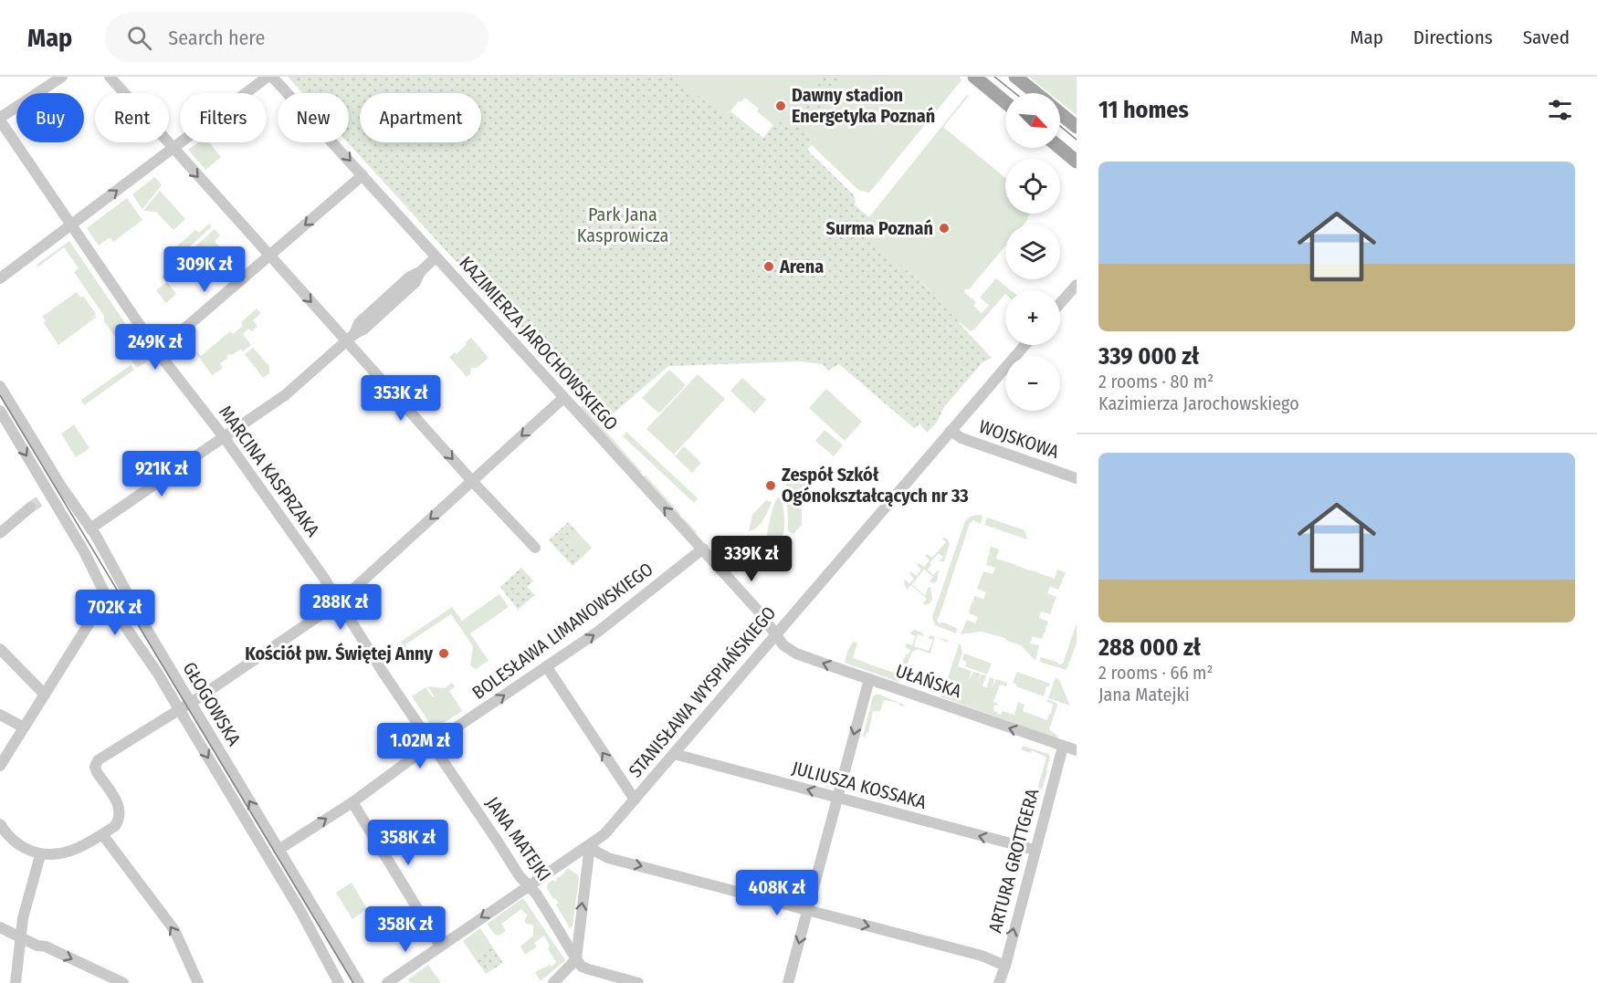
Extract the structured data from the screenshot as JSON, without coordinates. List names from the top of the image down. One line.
{"streets":{"street":["KAZIMIERZA JAROCHOWSKIEGO","WOJSKOWA","MARCINA KASPRZAKA","BOLESŁAWA LIMANOWSKIEGO","UŁAŃSKA","STANISŁAWA WYSPIAŃSKIEGO","GŁOGOWSKA","JULIUSZA KOSSAKA","JANA MATEJKI","ARTURA GROTTGERA"]},"crossings":[["KAZIMIERZA JAROCHOWSKIEGO","BOLESŁAWA LIMANOWSKIEGO"],["KAZIMIERZA JAROCHOWSKIEGO","UŁAŃSKA"],["KAZIMIERZA JAROCHOWSKIEGO","STANISŁAWA WYSPIAŃSKIEGO"],["WOJSKOWA","STANISŁAWA WYSPIAŃSKIEGO"],["MARCINA KASPRZAKA","JANA MATEJKI"],["BOLESŁAWA LIMANOWSKIEGO","GŁOGOWSKA"],["BOLESŁAWA LIMANOWSKIEGO","JANA MATEJKI"],["UŁAŃSKA","STANISŁAWA WYSPIAŃSKIEGO"],["UŁAŃSKA","ARTURA GROTTGERA"],["STANISŁAWA WYSPIAŃSKIEGO","JULIUSZA KOSSAKA"],["STANISŁAWA WYSPIAŃSKIEGO","JANA MATEJKI"],["JULIUSZA KOSSAKA","ARTURA GROTTGERA"]],"one_way":["BOLESŁAWA LIMANOWSKIEGO","UŁAŃSKA","JULIUSZA KOSSAKA","ARTURA GROTTGERA"],"parks":["Park Jana Kasprowicza"],"places":["Dawny stadion Energetyka Poznań","Surma Poznań","Arena","Zespół Szkół Ogónokształcących nr 33","Kościół pw. Świętej Anny"],"north":"bottom right","page":{"header":"Map","search":"Search here","nav":["Map","Directions","Saved"],"heading":"11 homes","map_buttons":["+","−"],"chip":["Buy","Rent","Filters","New","Apartment"],"list":[{"name":"339 000 zł","note":"2 rooms · 80 m² · Kazimierza Jarochowskiego"},{"name":"288 000 zł","note":"2 rooms · 66 m² · Jana Matejki"}],"price":["309K zł","249K zł","353K zł","921K zł","339K zł","288K zł","702K zł","1.02M zł","358K zł","408K zł","358K zł"]}}
